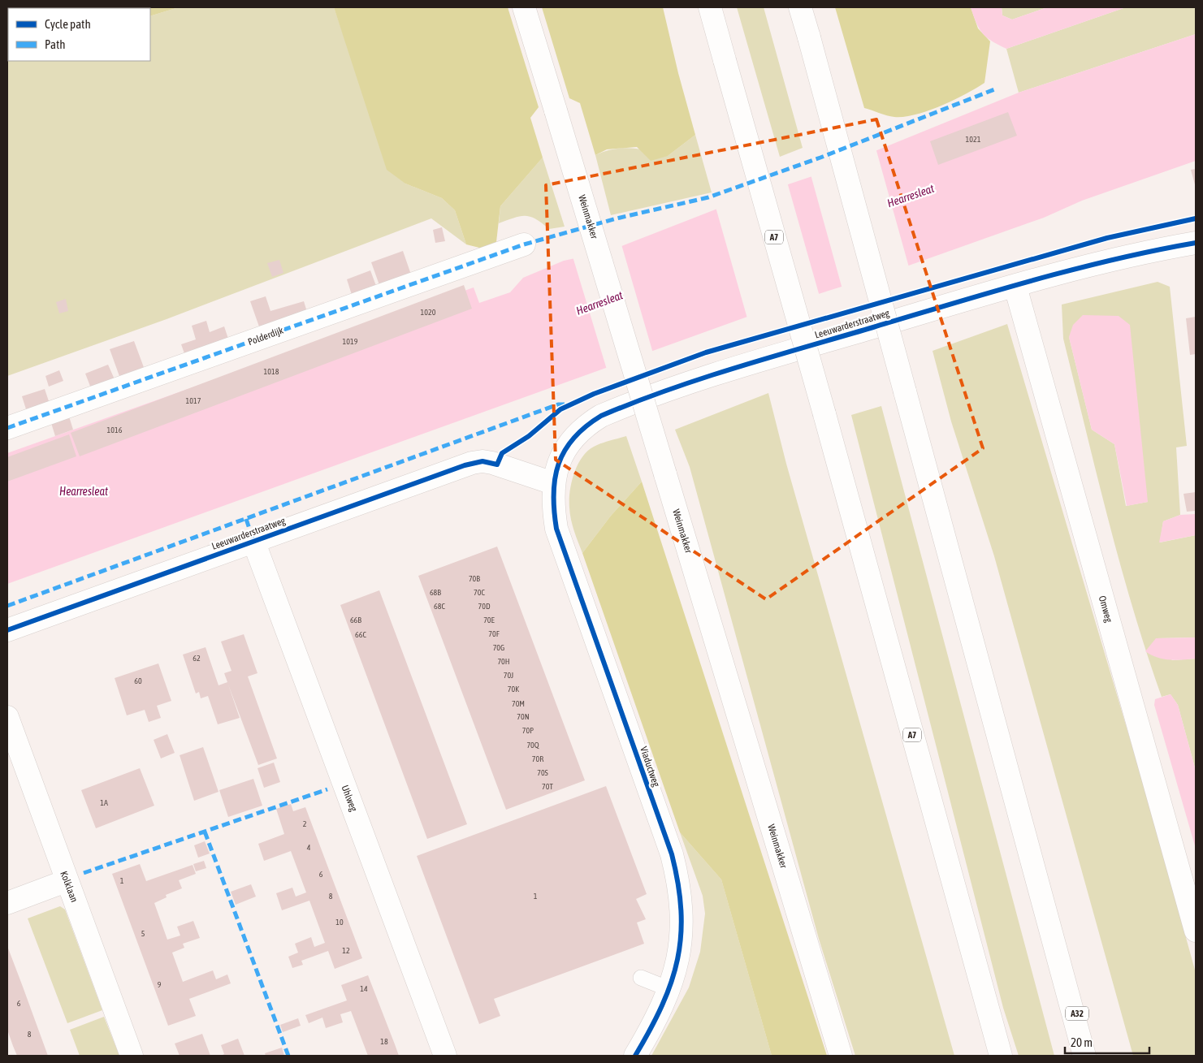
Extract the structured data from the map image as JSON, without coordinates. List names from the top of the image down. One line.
{"streets":{"main road":["Weinmakker","A7","Leeuwarderstraatweg","Polderdijk","Omweg","Viaductweg","Uhlweg","Kolklaan","A32"]},"crossings":[["Leeuwarderstraatweg","Omweg"],["Leeuwarderstraatweg","Viaductweg"],["Leeuwarderstraatweg","Uhlweg"]],"water":["Hearresleat"],"house_numbers":["1021","1020","1019","1018","1017","1016","70B","68B","70C","68C","70D","66B","70E","70F","66C","70G","62","70H","70J","60","70K","70M","70N","70P","70Q","70R","70S","70T","1A","2","4","6","1","8","1","10","5","12","9","14","6","8","18"],"legend":["Cycle path","Path"],"scale_bar":"20 m"}
